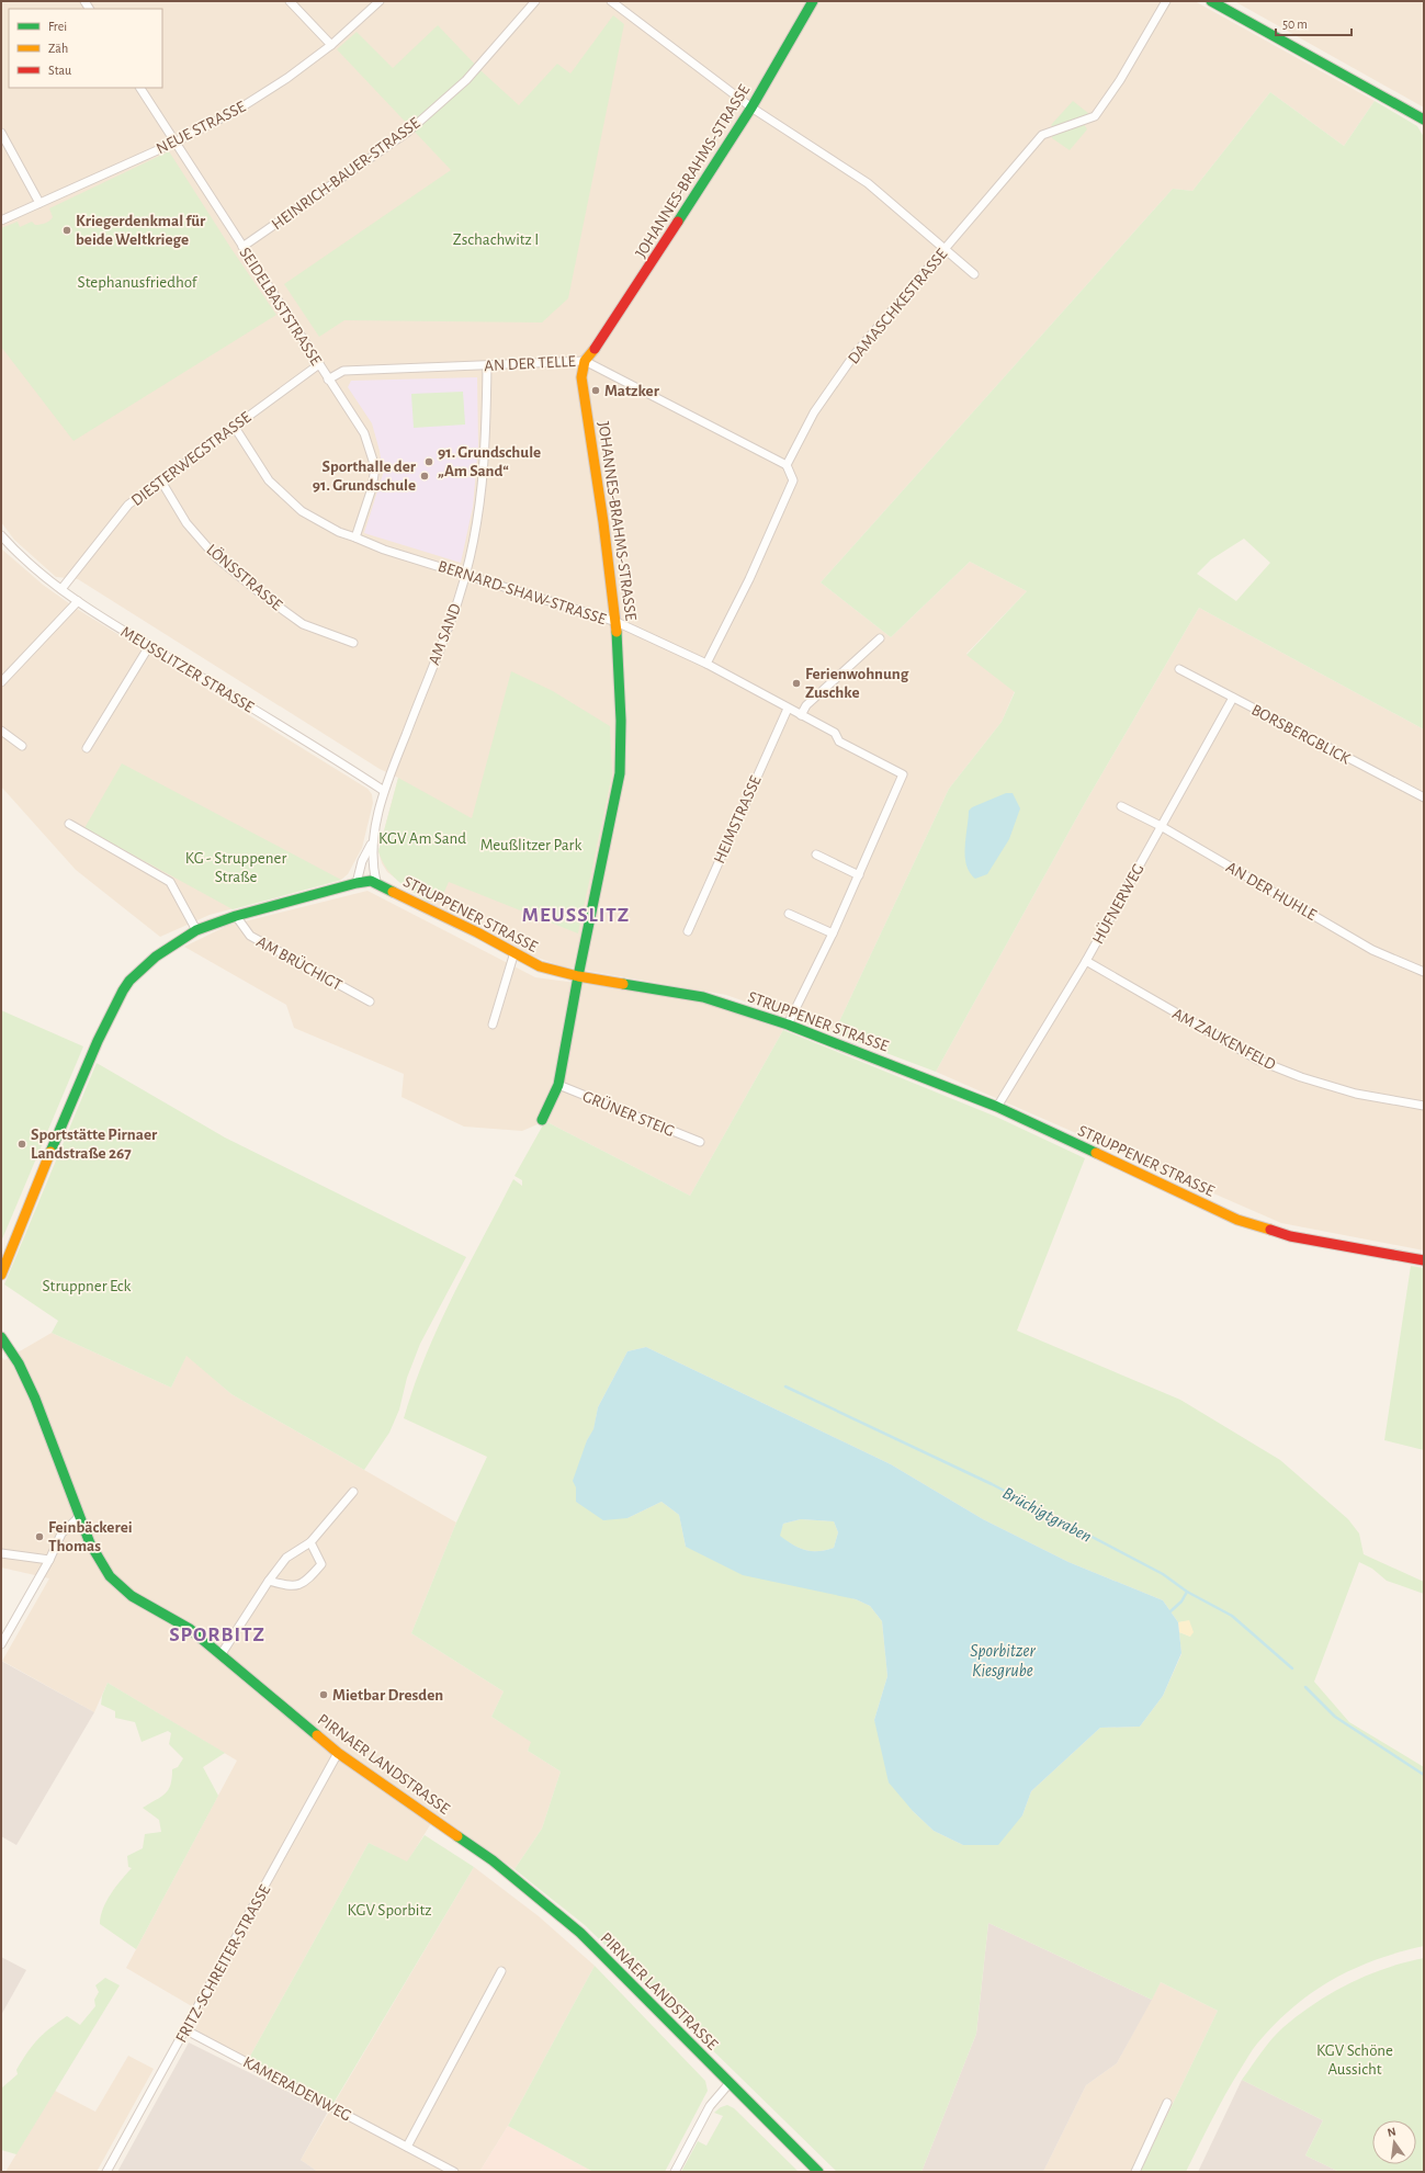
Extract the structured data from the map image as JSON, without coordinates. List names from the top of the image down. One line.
{"streets":{"street":["NEUE STRASSE","JOHANNES-BRAHMS-STRASSE","HEINRICH-BAUER-STRASSE","SEIDELBASTSTRASSE","DAMASCHKESTRASSE","AN DER TELLE","DIESTERWEGSTRASSE","LÖNSSTRASSE","BERNARD-SHAW-STRASSE","AM SAND","MEUSSLITZER STRASSE","BORSBERGBLICK","HEIMSTRASSE","AN DER HUHLE","HÜFNERWEG","STRUPPENER STRASSE","AM BRÜCHIGT","AM ZAUKENFELD","GRÜNER STEIG","PIRNAER LANDSTRASSE","FRITZ-SCHREITER-STRASSE","KAMERADENWEG"]},"crossings":[["NEUE STRASSE","SEIDELBASTSTRASSE"],["JOHANNES-BRAHMS-STRASSE","AN DER TELLE"],["JOHANNES-BRAHMS-STRASSE","BERNARD-SHAW-STRASSE"],["JOHANNES-BRAHMS-STRASSE","STRUPPENER STRASSE"],["JOHANNES-BRAHMS-STRASSE","GRÜNER STEIG"],["HEINRICH-BAUER-STRASSE","SEIDELBASTSTRASSE"],["SEIDELBASTSTRASSE","AN DER TELLE"],["SEIDELBASTSTRASSE","DIESTERWEGSTRASSE"],["SEIDELBASTSTRASSE","BERNARD-SHAW-STRASSE"],["DAMASCHKESTRASSE","AN DER TELLE"],["AN DER TELLE","AM SAND"],["DIESTERWEGSTRASSE","LÖNSSTRASSE"],["DIESTERWEGSTRASSE","BERNARD-SHAW-STRASSE"],["DIESTERWEGSTRASSE","MEUSSLITZER STRASSE"],["BERNARD-SHAW-STRASSE","AM SAND"],["BERNARD-SHAW-STRASSE","HEIMSTRASSE"],["AM SAND","MEUSSLITZER STRASSE"],["AM SAND","STRUPPENER STRASSE"],["BORSBERGBLICK","HÜFNERWEG"],["AN DER HUHLE","HÜFNERWEG"],["HÜFNERWEG","STRUPPENER STRASSE"],["HÜFNERWEG","AM ZAUKENFELD"],["PIRNAER LANDSTRASSE","FRITZ-SCHREITER-STRASSE"],["FRITZ-SCHREITER-STRASSE","KAMERADENWEG"]],"districts":["MEUSSLITZ","SPORBITZ"],"water":["Brüchigtgraben","Sporbitzer Kiesgrube"],"parks":["Zschachwitz I","Stephanusfriedhof","KGV Am Sand","Meußlitzer Park","KG - Struppener Straße","Struppner Eck","KGV Sporbitz","KGV Schöne Aussicht"],"places":["Kriegerdenkmal für beide Weltkriege","Matzker","91. Grundschule „Am Sand“","Sporthalle der 91. Grundschule","Ferienwohnung Zuschke","Sportstätte Pirnaer Landstraße 267","Feinbäckerei Thomas","Mietbar Dresden"],"legend":["Frei","Zäh","Stau"],"scale_bar":"50 m","north":"top"}
